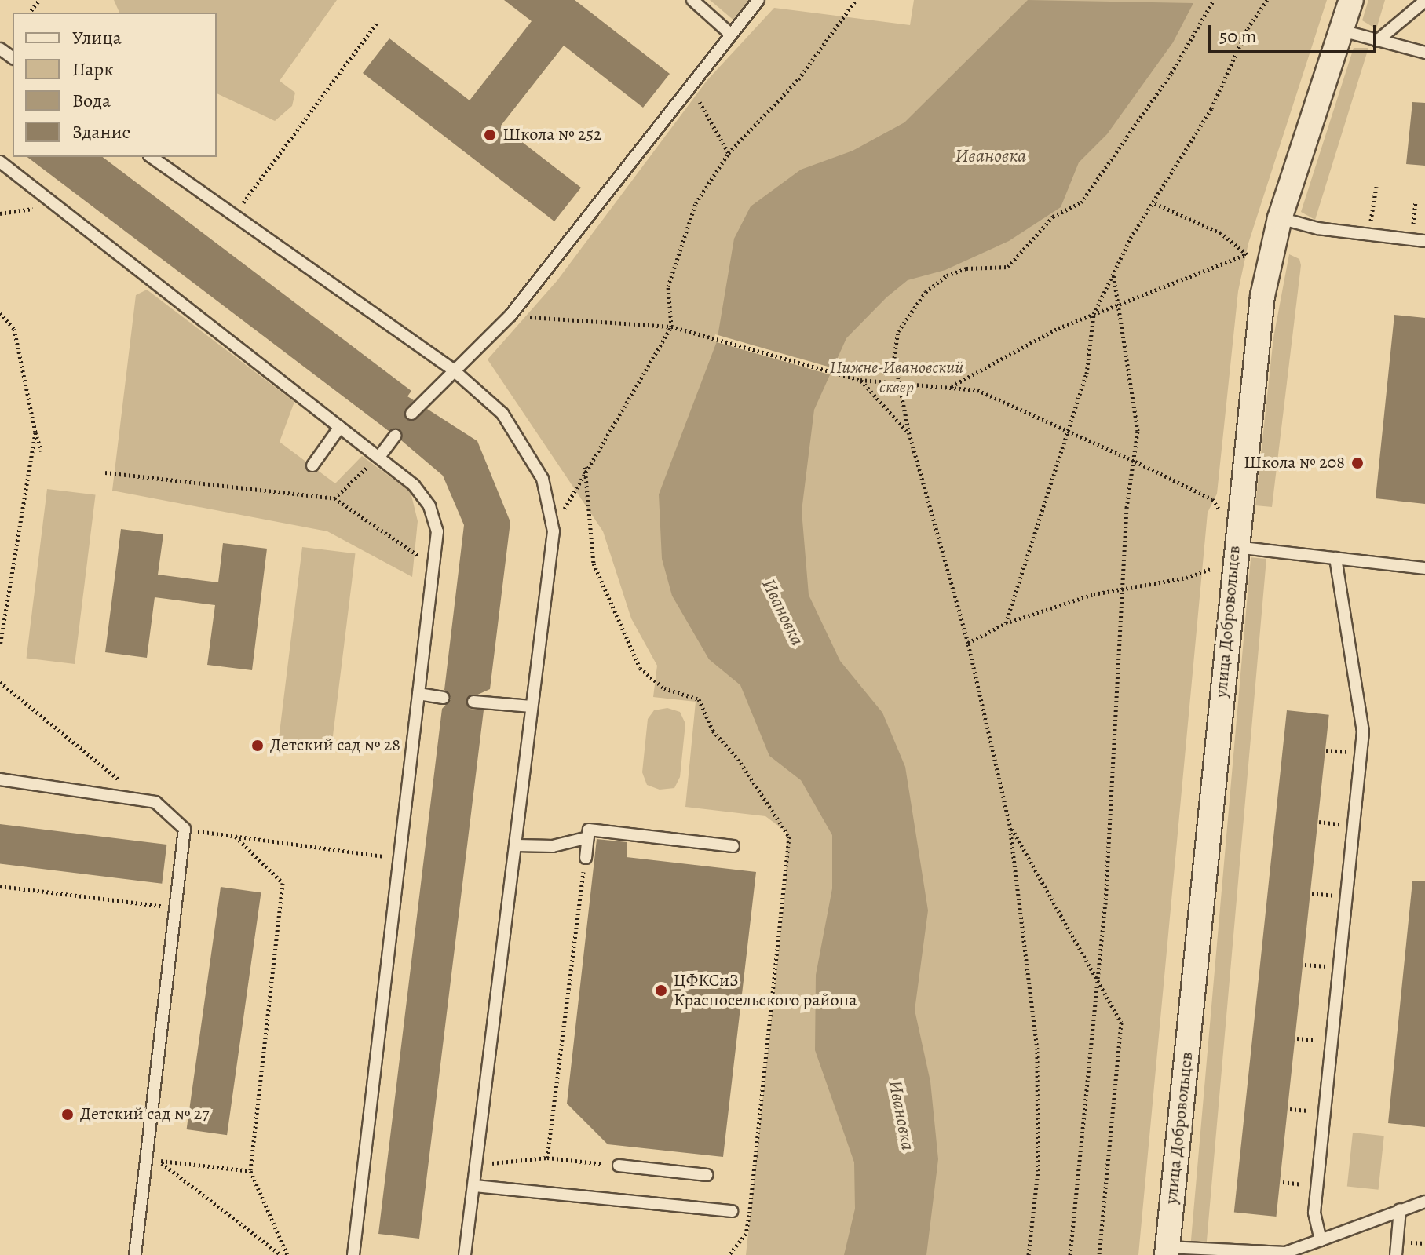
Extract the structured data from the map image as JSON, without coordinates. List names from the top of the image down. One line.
{"streets":{"street":["улица Добровольцев"]},"water":["Ивановка"],"parks":["Нижне-Ивановский сквер"],"places":["Школа № 252","Школа № 208","Детский сад № 28","ЦФКСиЗ Красносельского района","Детский сад № 27"],"legend":["Улица","Парк","Вода","Здание"],"scale_bar":"50 m"}
